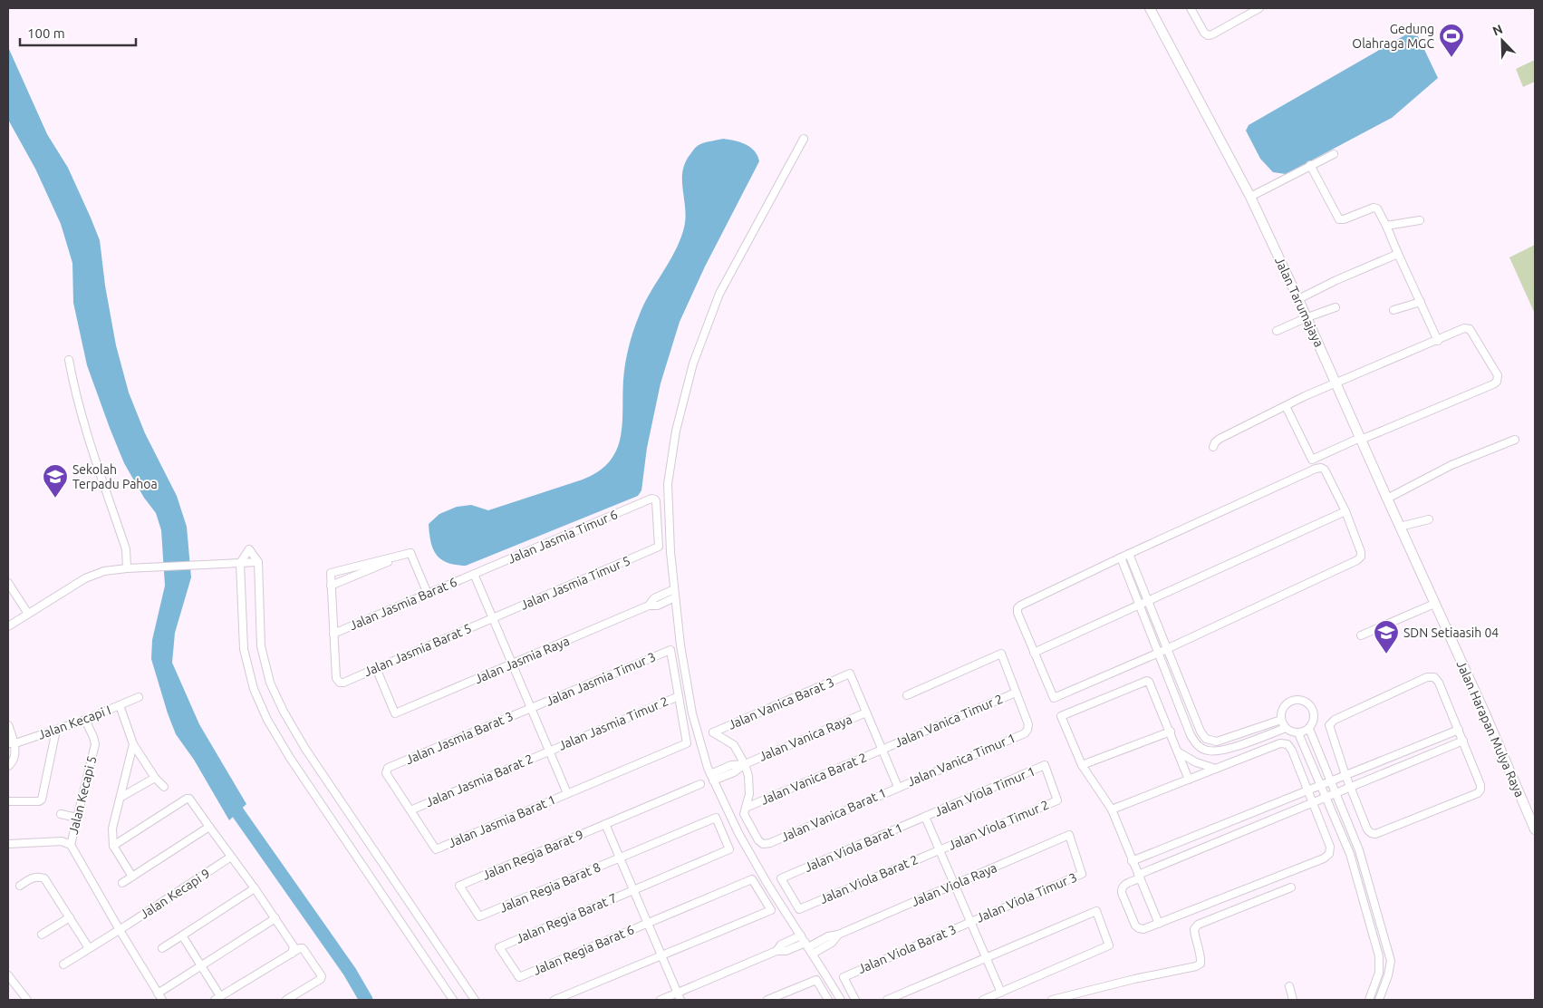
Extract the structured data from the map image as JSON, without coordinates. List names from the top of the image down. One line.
{"streets":{"street":["Jalan Tarumajaya","Jalan Jasmia Timur 6","Jalan Jasmia Timur 5","Jalan Jasmia Barat 6","Jalan Jasmia Barat 5","Jalan Jasmia Raya","Jalan Jasmia Timur 3","Jalan Vanica Barat 3","Jalan Vanica Timur 2","Jalan Kecapi I","Jalan Jasmia Timur 2","Jalan Harapan Mulya Raya","Jalan Jasmia Barat 3","Jalan Vanica Raya","Jalan Vanica Timur 1","Jalan Vanica Barat 2","Jalan Jasmia Barat 2","Jalan Viola Timur 1","Jalan Kecapi 5","Jalan Vanica Barat 1","Jalan Jasmia Barat 1","Jalan Viola Timur 2","Jalan Viola Barat 1","Jalan Regia Barat 9","Jalan Viola Barat 2","Jalan Viola Raya","Jalan Regia Barat 8","Jalan Kecapi 9","Jalan Viola Timur 3","Jalan Regia Barat 7","Jalan Viola Barat 3","Jalan Regia Barat 6"]},"crossings":[["Jalan Tarumajaya","Jalan Harapan Mulya Raya"],["Jalan Jasmia Timur 6","Jalan Jasmia Timur 5"],["Jalan Jasmia Timur 6","Jalan Jasmia Barat 6"],["Jalan Jasmia Timur 5","Jalan Jasmia Barat 5"],["Jalan Jasmia Barat 6","Jalan Jasmia Barat 5"],["Jalan Jasmia Barat 5","Jalan Jasmia Raya"],["Jalan Jasmia Timur 3","Jalan Jasmia Timur 2"],["Jalan Jasmia Timur 3","Jalan Jasmia Barat 3"],["Jalan Jasmia Timur 3","Jalan Jasmia Barat 1"],["Jalan Vanica Barat 3","Jalan Vanica Raya"],["Jalan Vanica Timur 2","Jalan Vanica Timur 1"],["Jalan Vanica Timur 2","Jalan Vanica Barat 2"],["Jalan Kecapi I","Jalan Kecapi 5"],["Jalan Jasmia Timur 2","Jalan Jasmia Barat 2"],["Jalan Jasmia Timur 2","Jalan Jasmia Barat 1"],["Jalan Jasmia Barat 3","Jalan Jasmia Barat 2"],["Jalan Jasmia Barat 3","Jalan Jasmia Barat 1"],["Jalan Vanica Timur 1","Jalan Vanica Barat 1"],["Jalan Vanica Barat 2","Jalan Vanica Barat 1"],["Jalan Jasmia Barat 2","Jalan Jasmia Barat 1"],["Jalan Viola Timur 1","Jalan Viola Timur 2"],["Jalan Viola Timur 1","Jalan Viola Barat 1"],["Jalan Viola Timur 2","Jalan Viola Barat 2"],["Jalan Viola Barat 1","Jalan Viola Barat 2"],["Jalan Regia Barat 9","Jalan Regia Barat 8"],["Jalan Viola Raya","Jalan Viola Timur 3"],["Jalan Regia Barat 8","Jalan Regia Barat 7"],["Jalan Viola Timur 3","Jalan Viola Barat 3"],["Jalan Regia Barat 7","Jalan Regia Barat 6"]],"places":{"sports":["Gedung Olahraga MGC"],"school or university":["Sekolah Terpadu Pahoa","SDN Setiaasih 04"]},"scale_bar":"100 m","north":"top left"}
